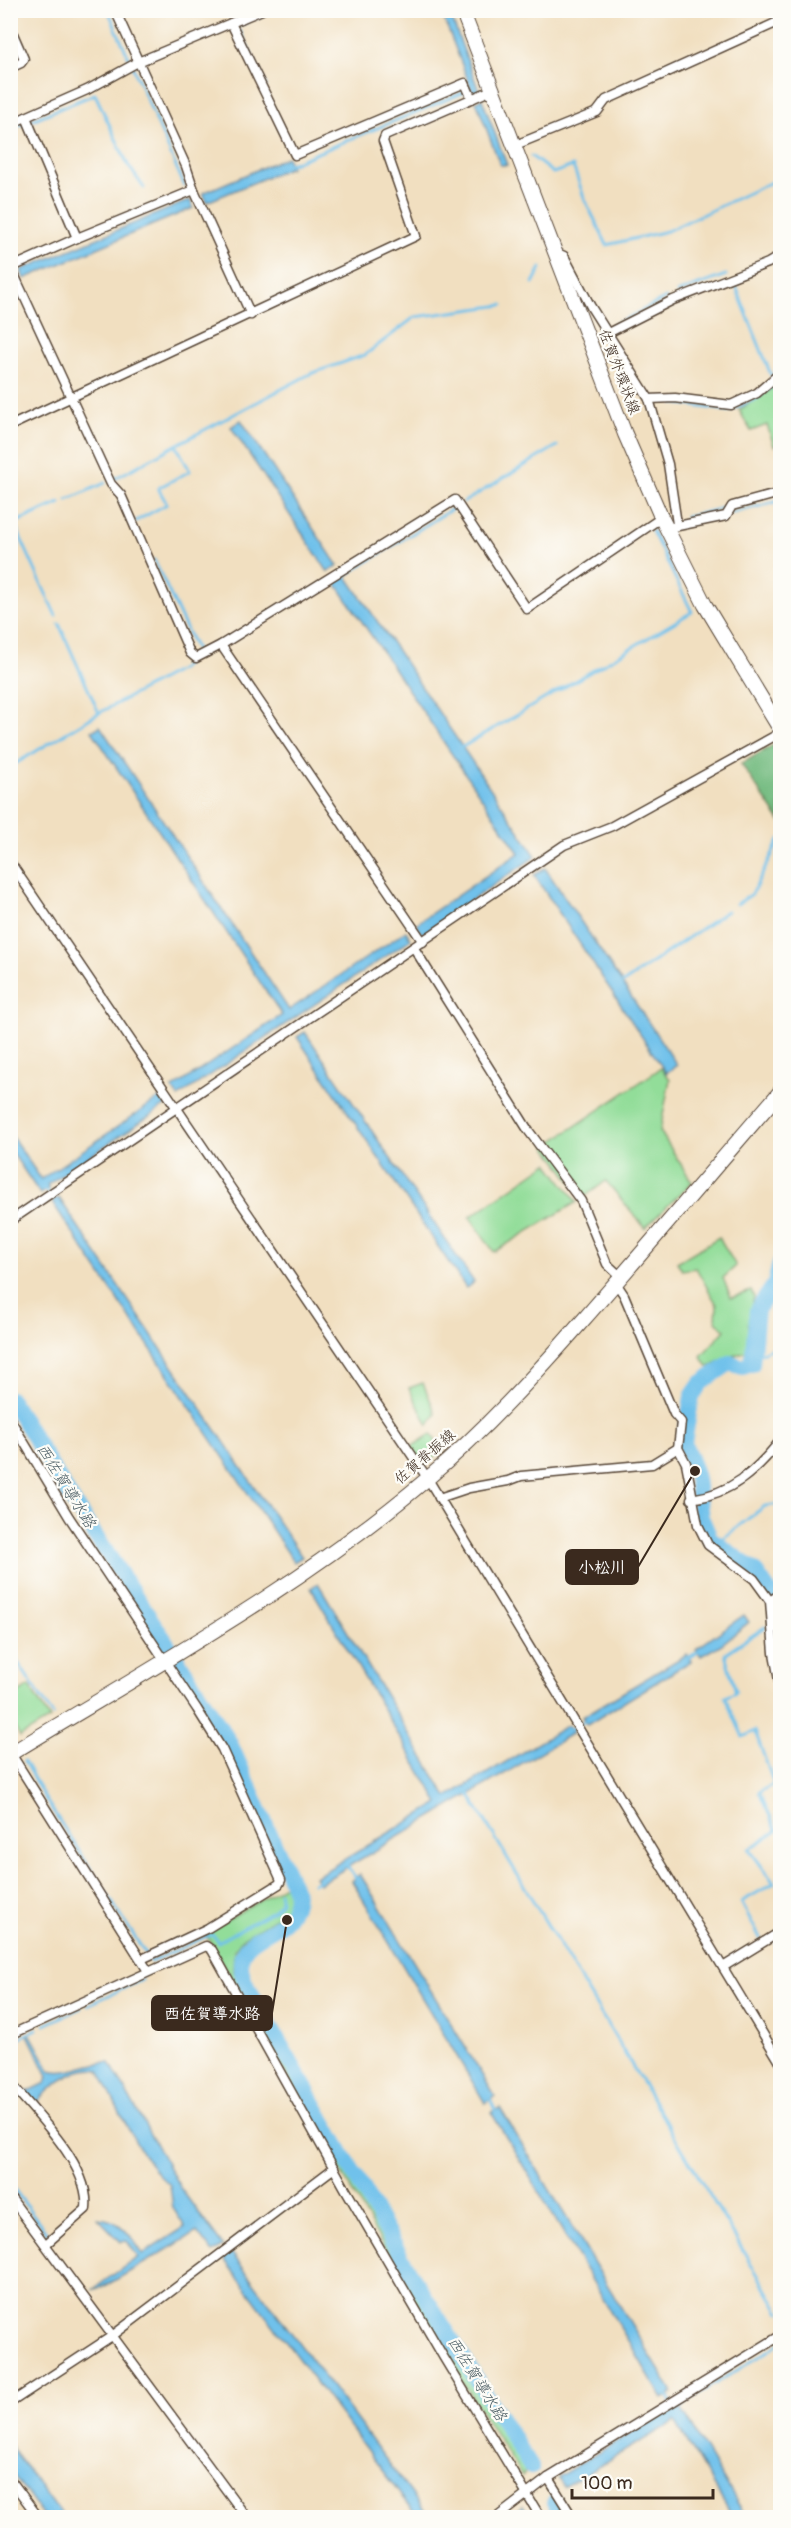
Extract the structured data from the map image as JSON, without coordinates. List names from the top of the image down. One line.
{"streets":{"main road":["佐賀外環状線","佐賀脊振線"]},"water":["西佐賀導水路"],"places":["小松川","西佐賀導水路"],"scale_bar":"100 m"}
